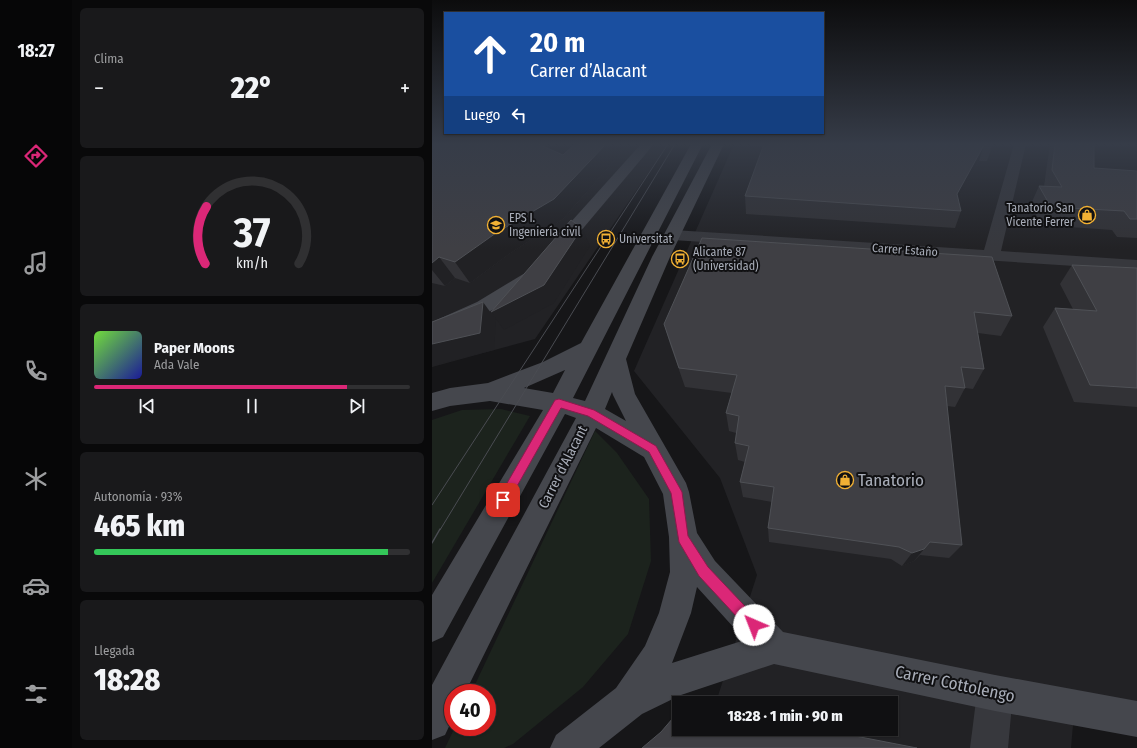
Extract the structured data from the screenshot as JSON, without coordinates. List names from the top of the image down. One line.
{"streets":{"street":["Carrer Estaño","Carrer d'Alacant","Carrer Cottolengo"]},"crossings":[["Carrer Estaño","Carrer d'Alacant"]],"places":{"shop":["Tanatorio San Vicente Ferrer","Tanatorio"],"school or university":["EPS I. Ingeniería civil"],"bus stop":["Universitat","Alicante 87 (Universidad)"]},"page":{"tabs":"18:27","tile":["Clima",["Autonomía · 93%","465 km"],["Llegada","18:28"]],"turn":["20 m","Carrer d’Alacant"],"heat":["−","22°","+"],"then":"Luego","song":["Paper Moons","Ada Vale"],"limit":"40","trip":"18:28 · 1 min · 90 m","gauge":["37","km/h"]}}
